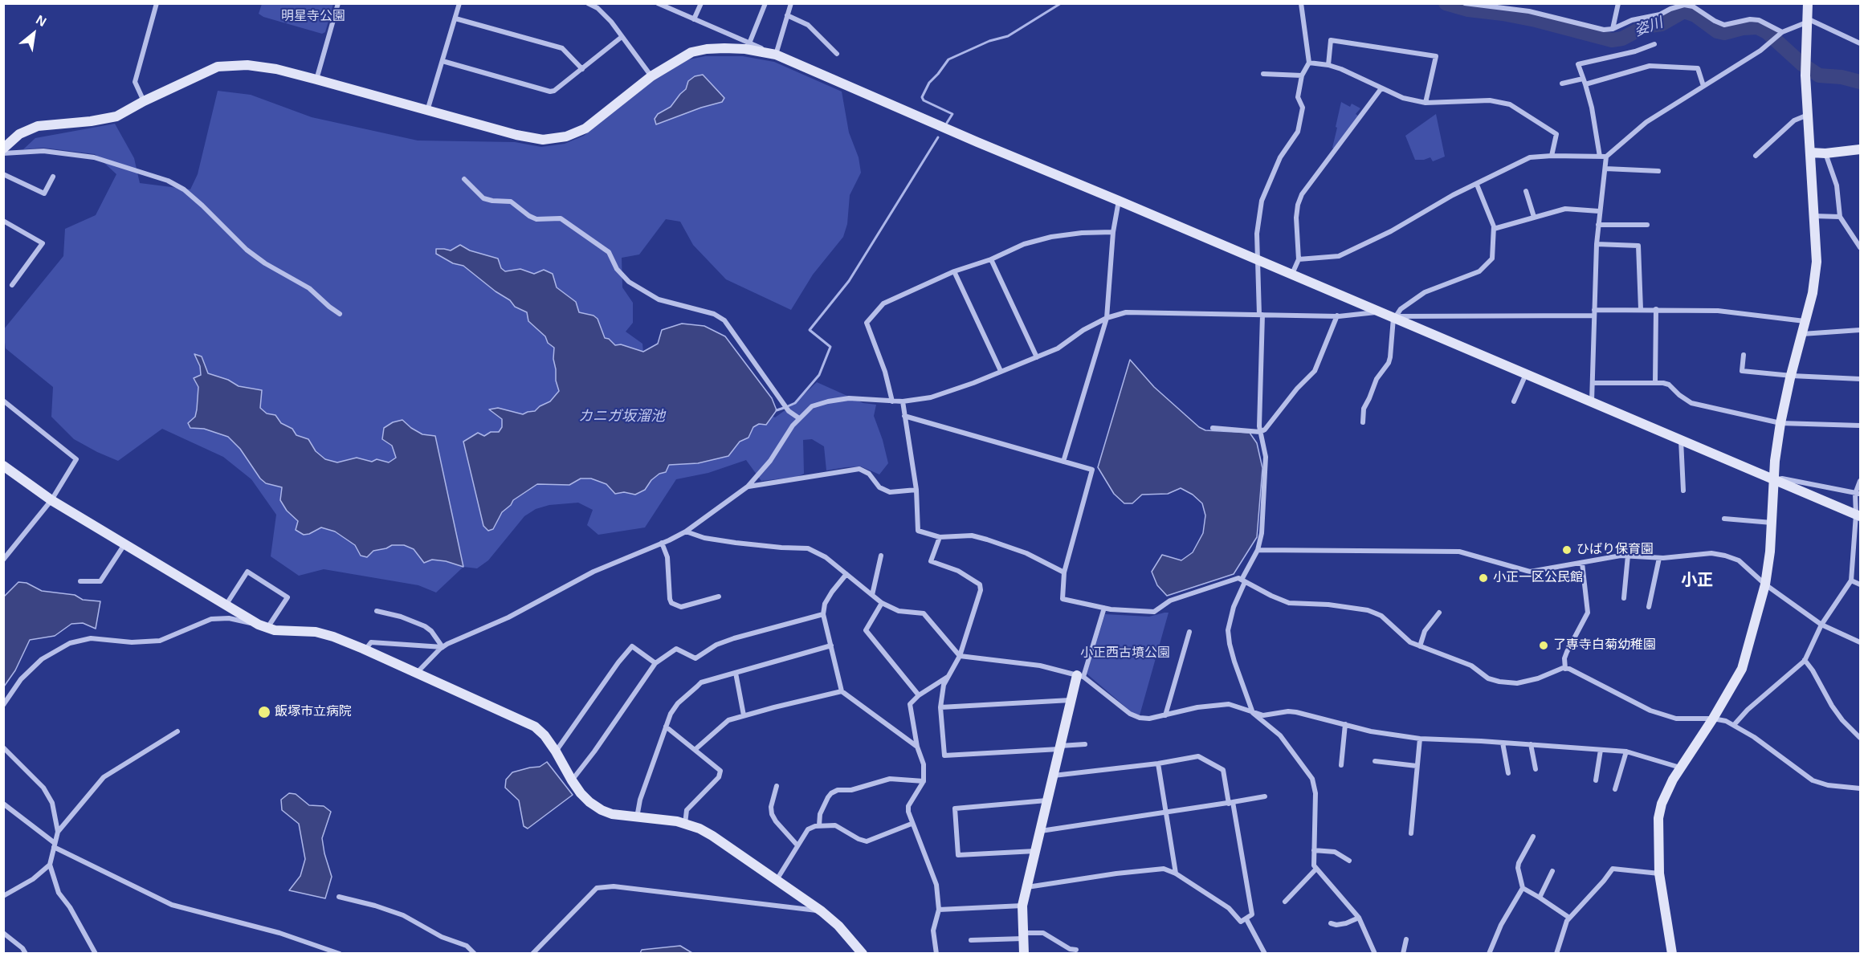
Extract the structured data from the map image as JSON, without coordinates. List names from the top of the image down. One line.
{"districts":["小正"],"water":["姿川","カニガ坂溜池"],"parks":["明星寺公園","小正西古墳公園"],"places":["ひばり保育園","小正一区公民館","了専寺白菊幼稚園","飯塚市立病院"],"north":"top right"}
